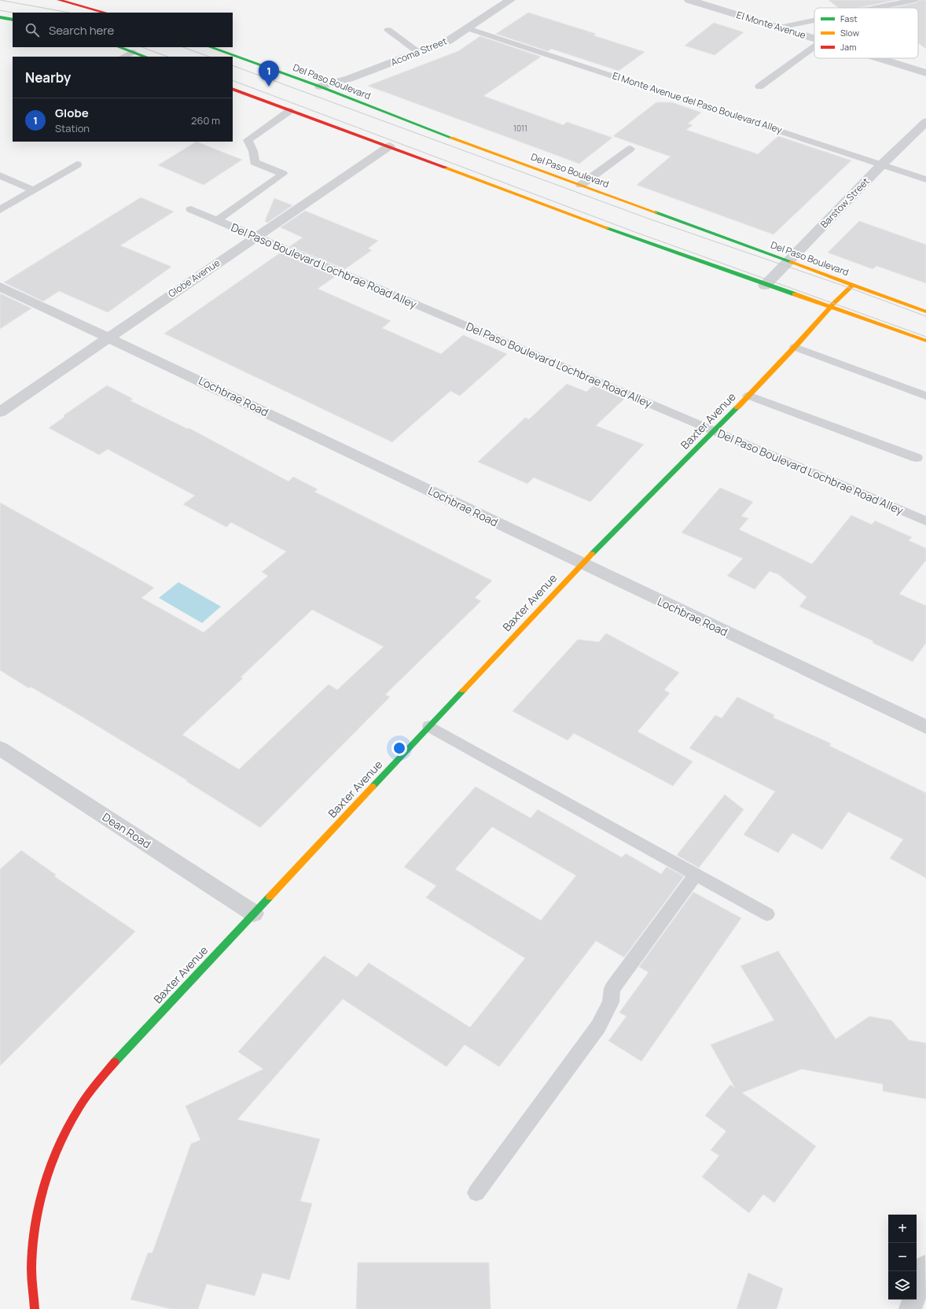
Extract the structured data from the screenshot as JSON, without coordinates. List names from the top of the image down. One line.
{"streets":{"main road":["Del Paso Boulevard","Baxter Avenue"],"street":["El Monte Avenue","Acoma Street","Barstow Street","Globe Avenue","Lochbrae Road","Dean Road"],"lane":["El Monte Avenue del Paso Boulevard Alley","Del Paso Boulevard Lochbrae Road Alley"]},"crossings":[["Acoma Street","Del Paso Boulevard"],["Acoma Street","El Monte Avenue del Paso Boulevard Alley"],["Del Paso Boulevard","Barstow Street"],["Del Paso Boulevard","Baxter Avenue"],["El Monte Avenue del Paso Boulevard Alley","Barstow Street"],["Del Paso Boulevard Lochbrae Road Alley","Globe Avenue"],["Del Paso Boulevard Lochbrae Road Alley","Baxter Avenue"],["Globe Avenue","Lochbrae Road"],["Lochbrae Road","Baxter Avenue"],["Baxter Avenue","Dean Road"]],"house_numbers":["1011"],"legend":["Fast","Slow","Jam"],"page":{"search":"Search here","heading":"Nearby","pins":"1","list":[{"mark":"1","name":"Globe","note":"Station","value":"260 m"}],"map_buttons":["+","−"]}}
